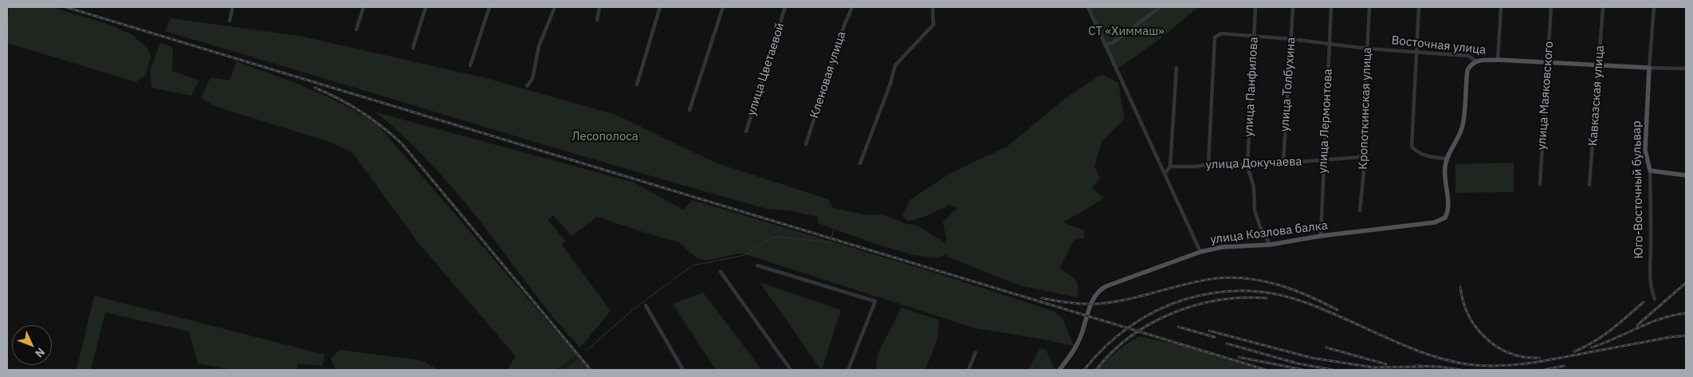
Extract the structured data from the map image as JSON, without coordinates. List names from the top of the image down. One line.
{"streets":{"main road":["Восточная улица","Юго-Восточный бульвар","улица Козлова балка"],"street":["улица Цветаевой","Кленовая улица","улица Толбухина","улица Панфилова","улица Маяковского","Кавказская улица","Кропоткинская улица","улица Лермонтова","улица Докучаева"]},"crossings":[["Восточная улица","улица Толбухина"],["Восточная улица","улица Панфилова"],["Восточная улица","улица Маяковского"],["Восточная улица","Кавказская улица"],["Восточная улица","Кропоткинская улица"],["Восточная улица","улица Лермонтова"],["Восточная улица","улица Докучаева"],["Восточная улица","Юго-Восточный бульвар"],["улица Толбухина","улица Докучаева"],["улица Панфилова","улица Докучаева"],["улица Панфилова","улица Козлова балка"],["Кропоткинская улица","улица Докучаева"],["улица Лермонтова","улица Докучаева"],["улица Лермонтова","улица Козлова балка"]],"parks":["СТ «Химмаш»","Лесополоса"],"north":"bottom right"}
